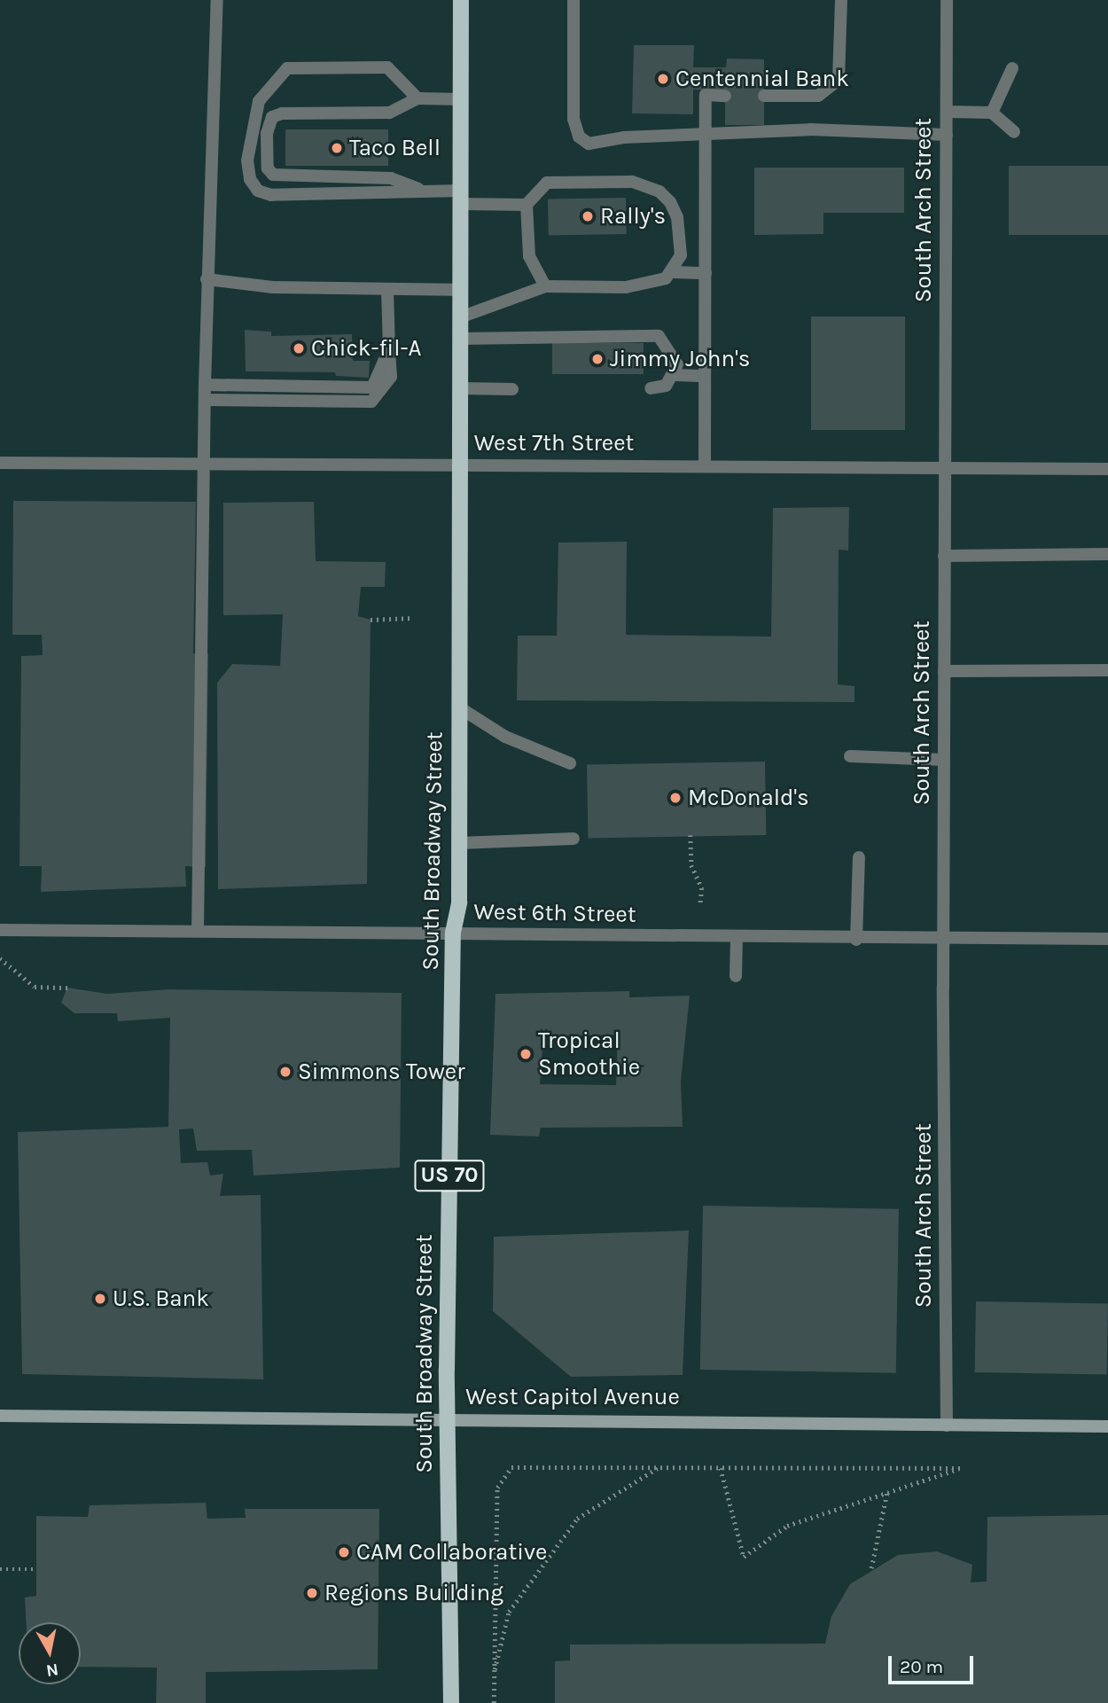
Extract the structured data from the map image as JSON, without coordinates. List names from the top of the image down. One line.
{"streets":{"main road":["South Broadway Street","US 70","West Capitol Avenue"],"street":["South Arch Street","West 7th Street","West 6th Street"]},"crossings":[["South Arch Street","West 7th Street"],["South Arch Street","West 6th Street"],["South Arch Street","West Capitol Avenue"],["West 7th Street","South Broadway Street"],["South Broadway Street","West 6th Street"],["South Broadway Street","West Capitol Avenue"]],"places":["Centennial Bank","Taco Bell","Rally's","Chick-fil-A","Jimmy John's","McDonald's","Tropical Smoothie","Simmons Tower","U.S. Bank","CAM Collaborative","Regions Building"],"scale_bar":"20 m","north":"bottom"}
